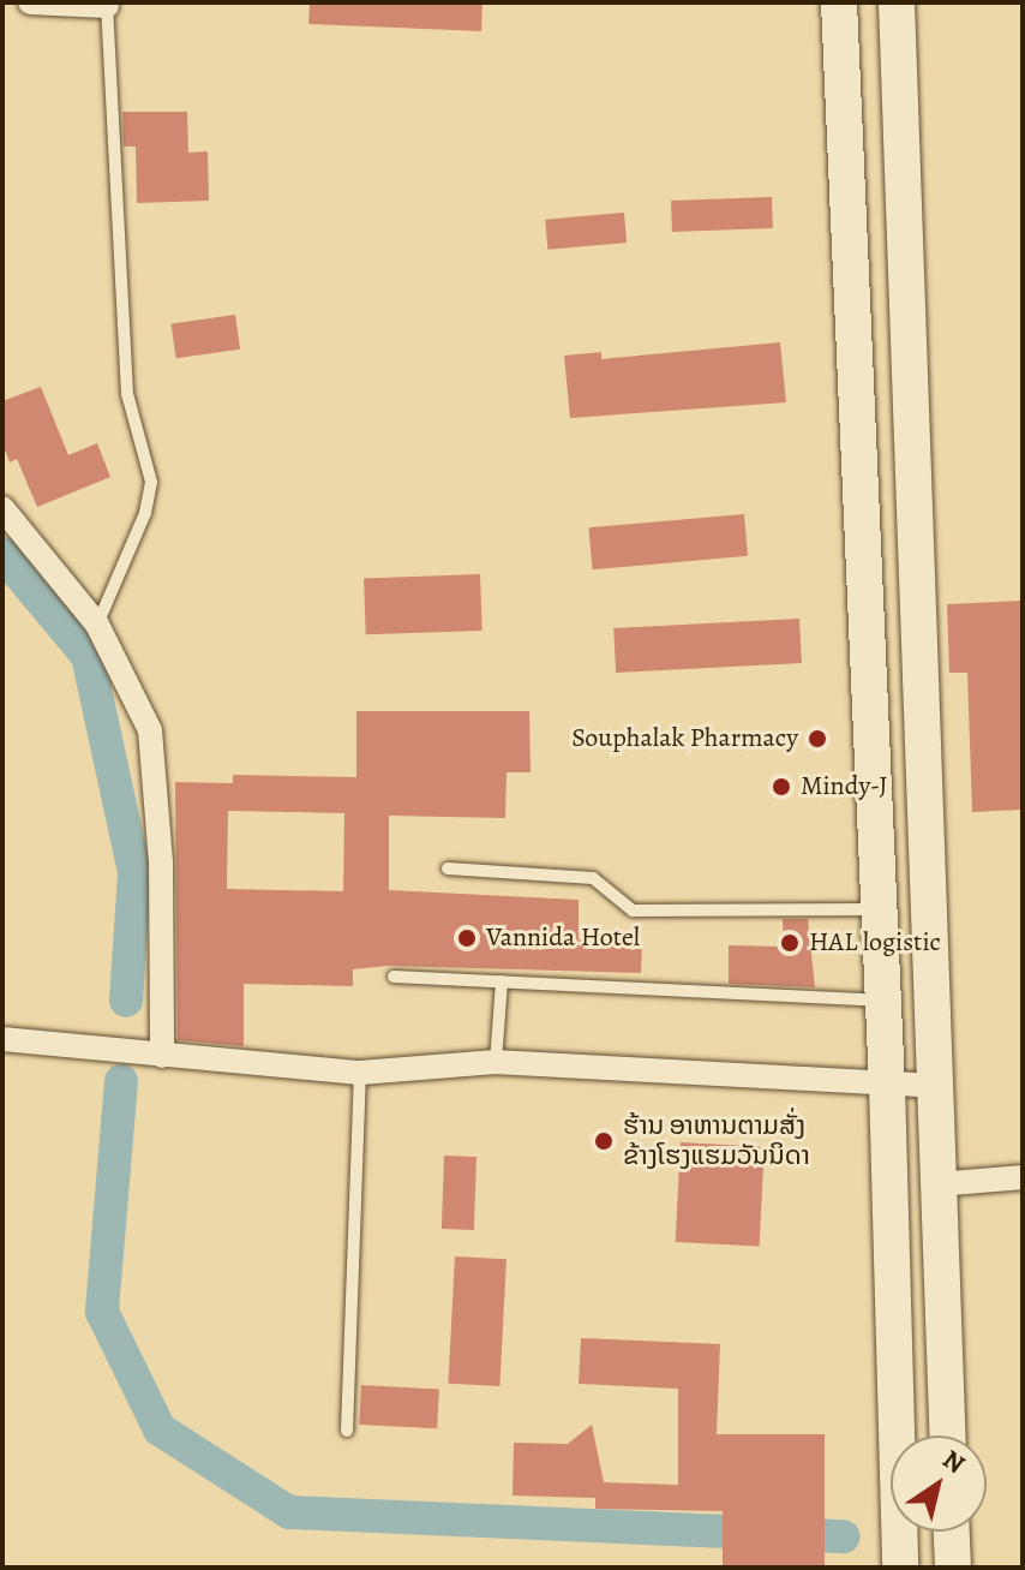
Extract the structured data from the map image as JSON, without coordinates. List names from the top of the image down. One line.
{"places":["Souphalak Pharmacy","Mindy-J","Vannida Hotel","HAL logistic","ຮ້ານ ອາຫານຕາມສັ່ງ ຂ້າງໂຮງແຮມວັນນິດາ"],"north":"top right"}
